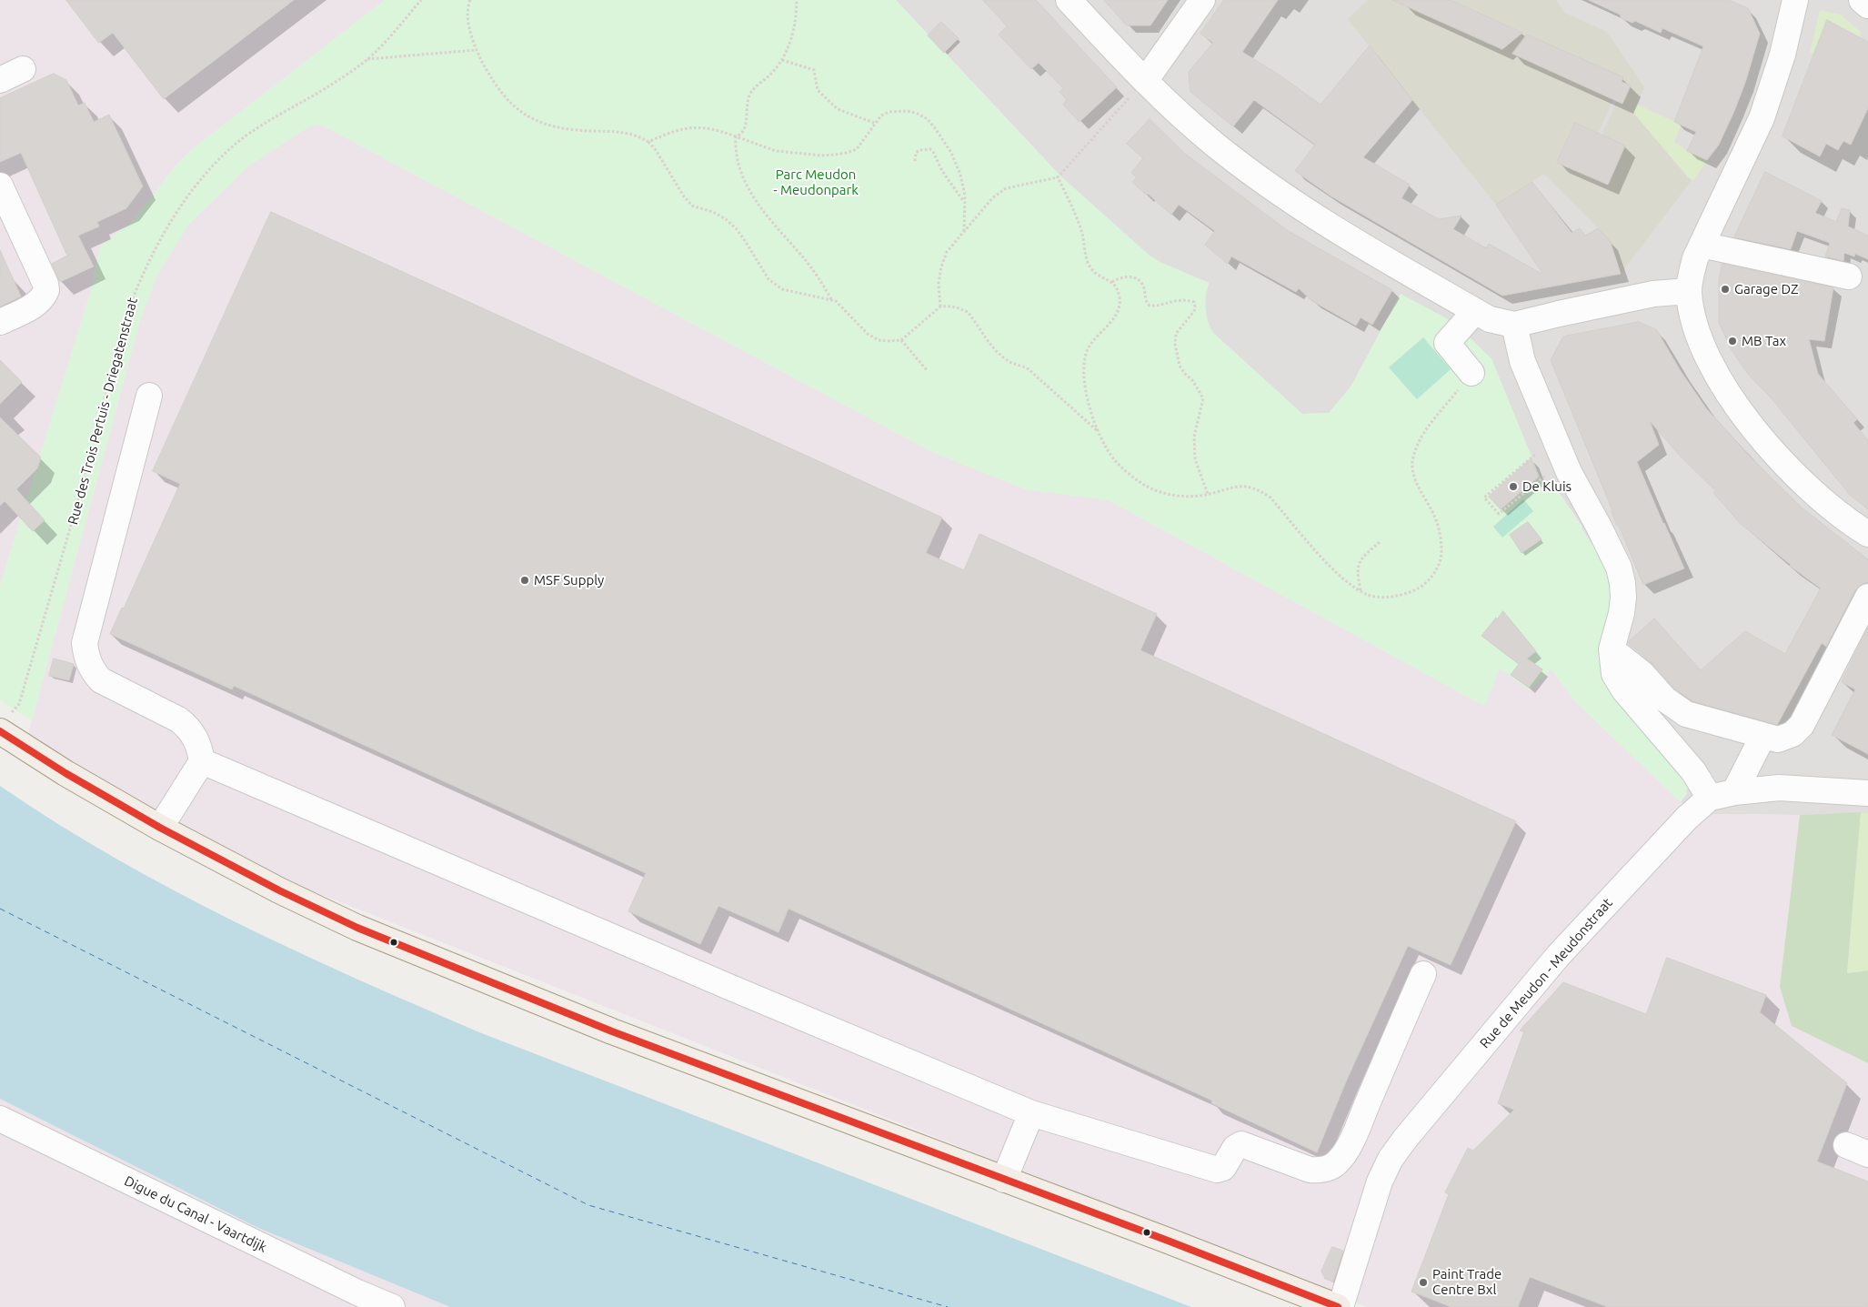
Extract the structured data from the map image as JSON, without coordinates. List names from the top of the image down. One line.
{"streets":{"street":["Rue de Meudon - Meudonstraat","Digue du Canal - Vaartdijk"],"path":["Rue des Trois Pertuis - Driegatenstraat"]},"parks":["Parc Meudon - Meudonpark"],"places":["Garage DZ","MB Tax","De Kluis","MSF Supply","Paint Trade Centre Bxl"]}
